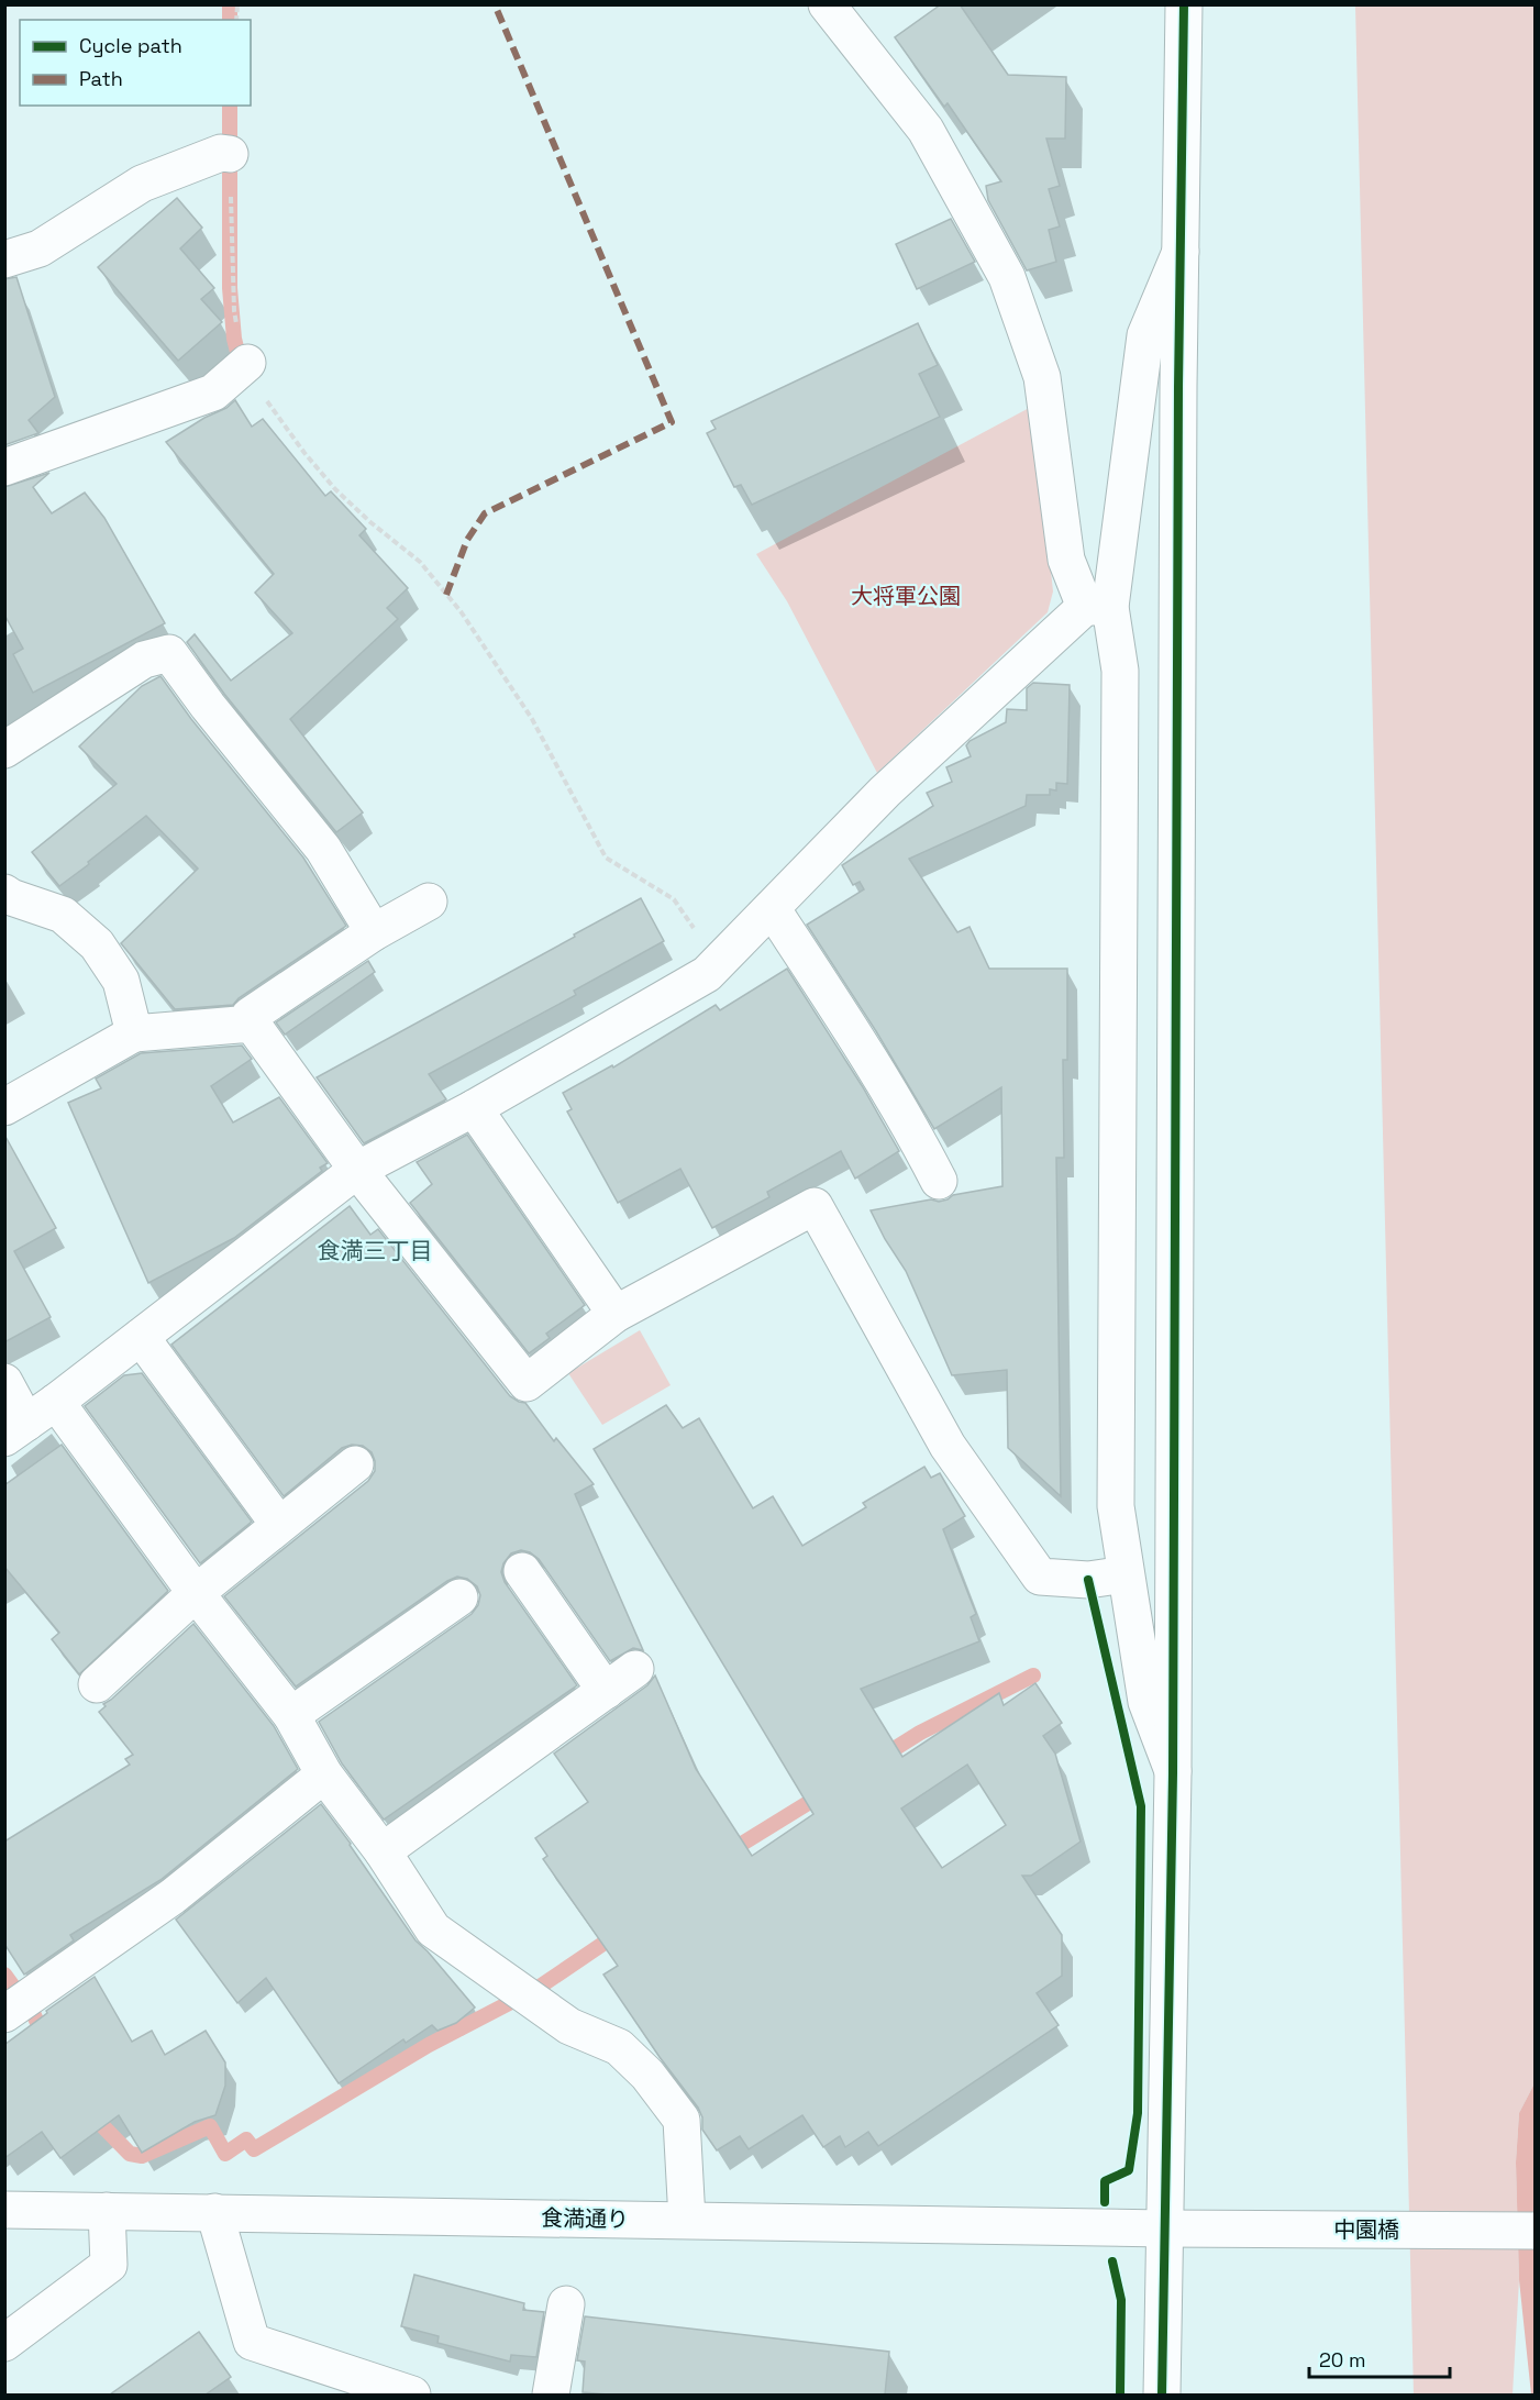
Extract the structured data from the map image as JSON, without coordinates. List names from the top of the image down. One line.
{"streets":{"street":["食満通り","中園橋"]},"crossings":[["食満通り","中園橋"]],"districts":["食満三丁目"],"parks":["大将軍公園"],"legend":["Cycle path","Path"],"scale_bar":"20 m"}
